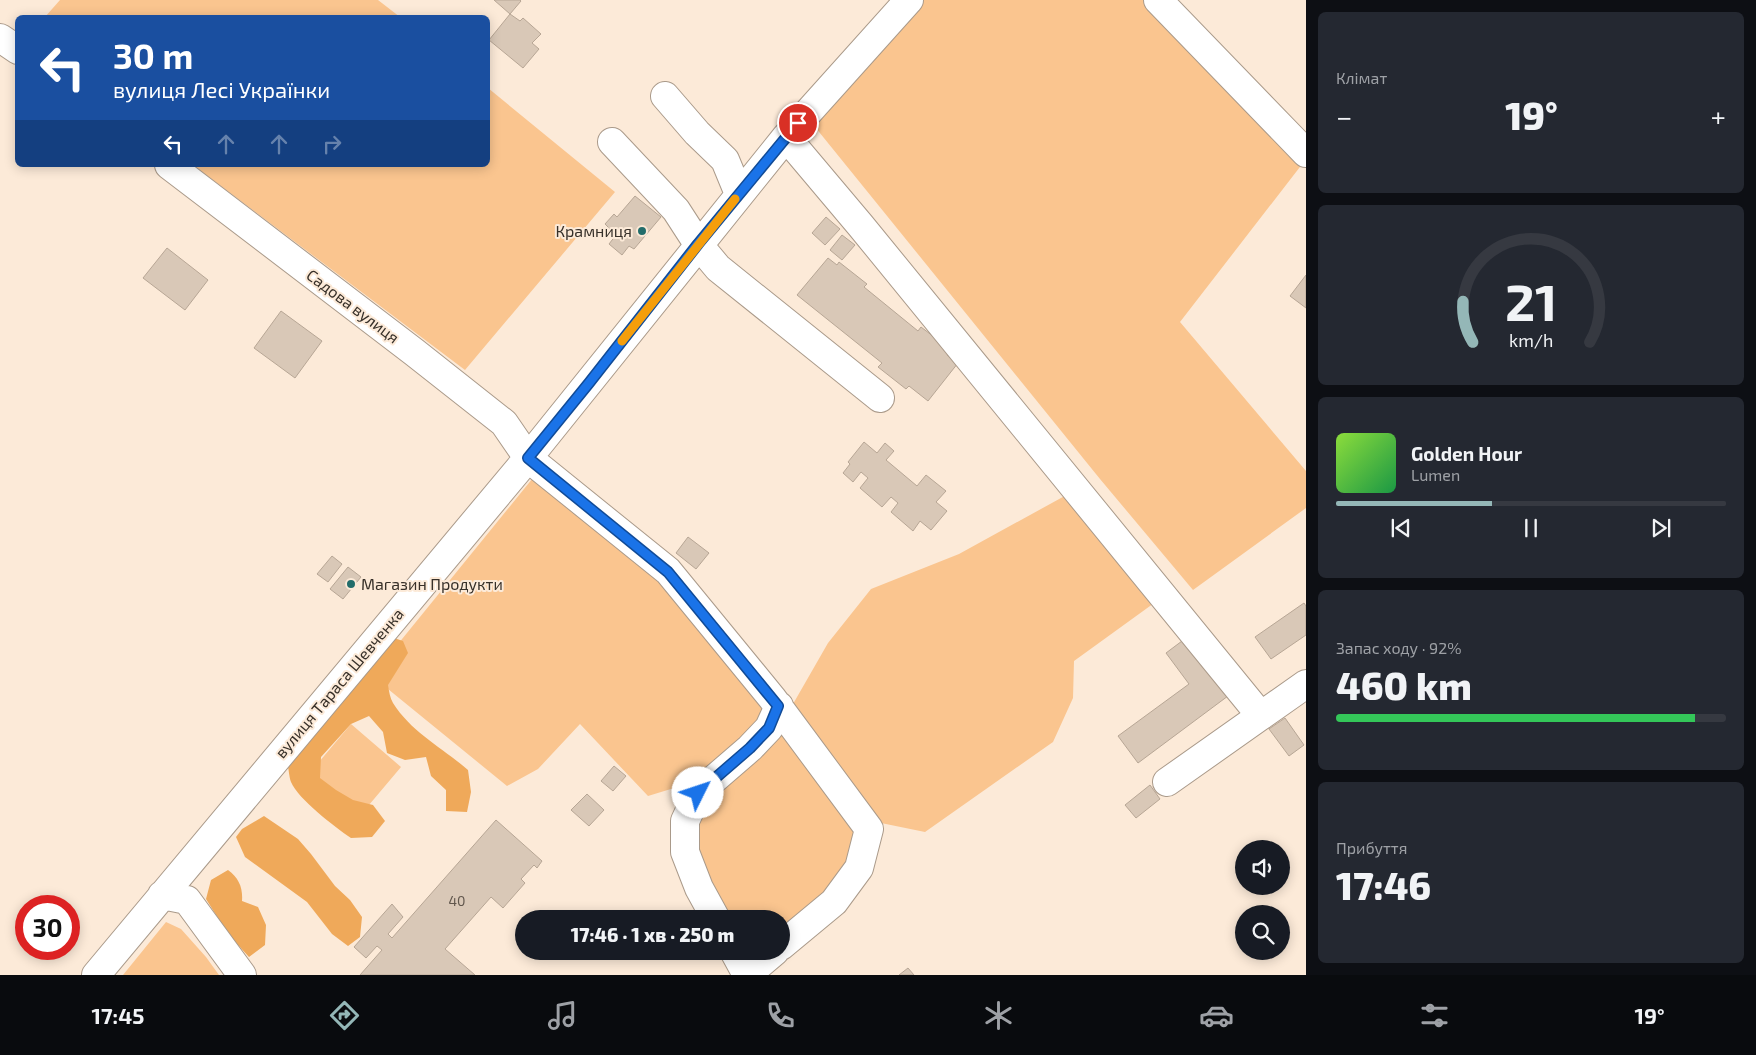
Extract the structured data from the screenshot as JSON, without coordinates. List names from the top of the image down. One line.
{"streets":{"street":["Садова вулиця","вулиця Тараса Шевченка"]},"crossings":[["Садова вулиця","вулиця Тараса Шевченка"]],"places":["Крамниця","Магазин Продукти"],"house_numbers":["40"],"page":{"tile":["Клімат",["Запас ходу · 92%","460 km"],["Прибуття","17:46"]],"turn":["30 m","вулиця Лесі Українки"],"heat":["−","19°","+"],"song":["Golden Hour","Lumen"],"limit":"30","trip":"17:46 · 1 хв · 250 m","tabs":["17:45","19°"],"gauge":["21","km/h"]}}
